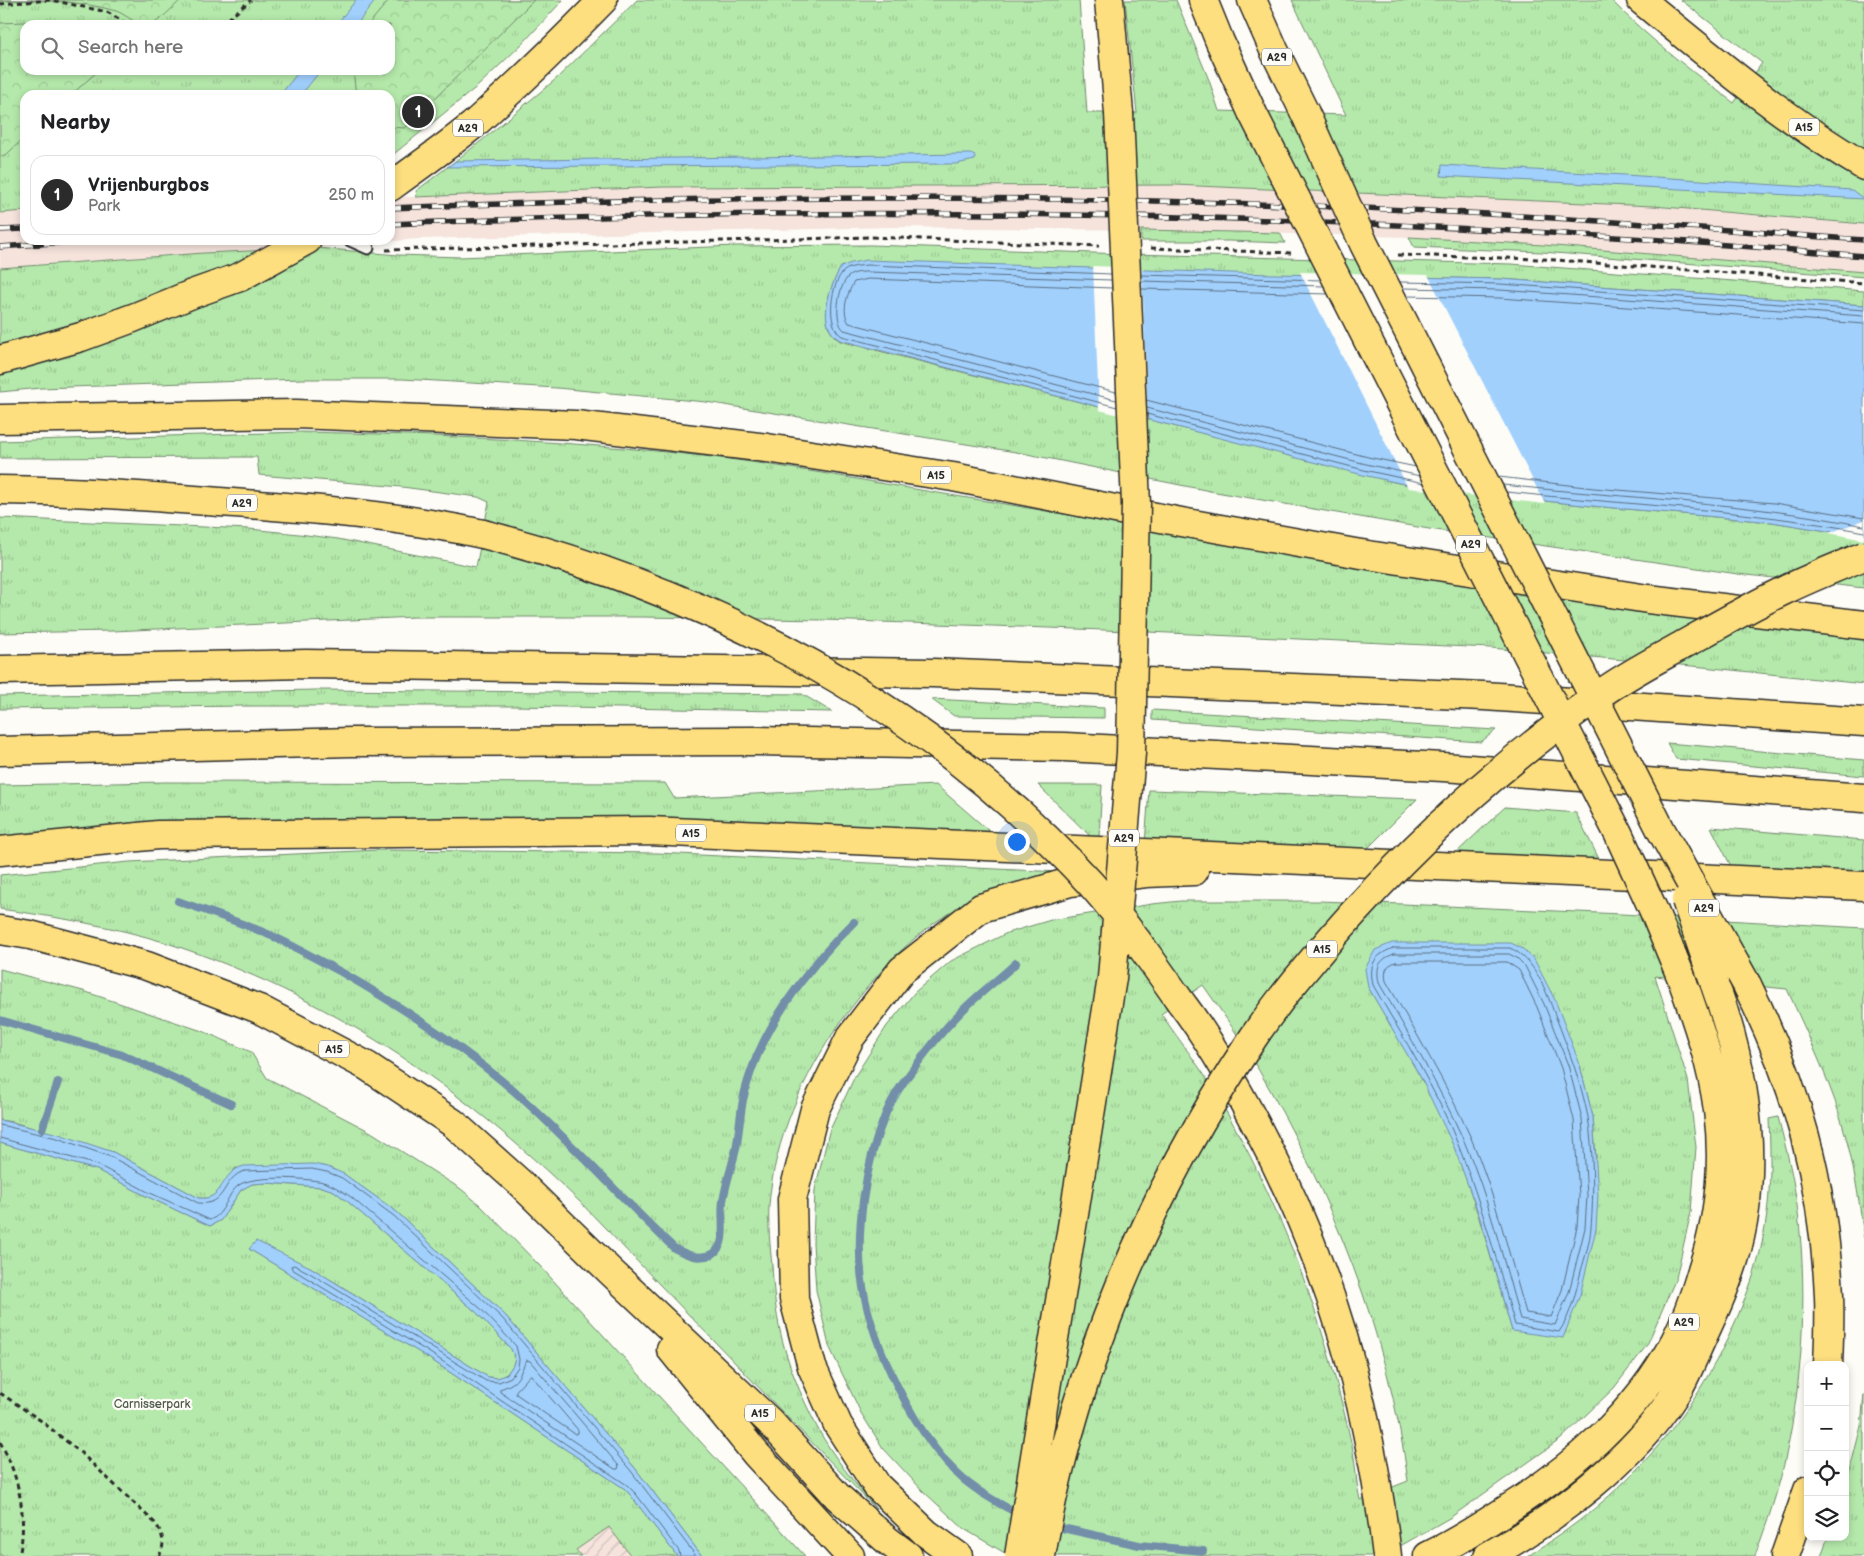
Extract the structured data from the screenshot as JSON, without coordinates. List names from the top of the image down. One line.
{"streets":{"highway":["A29","A15"]},"parks":["Carnisserpark"],"page":{"search":"Search here","heading":"Nearby","pins":"1","list":[{"mark":"1","name":"Vrijenburgbos","note":"Park","value":"250 m"}],"map_buttons":["+","−"]}}
